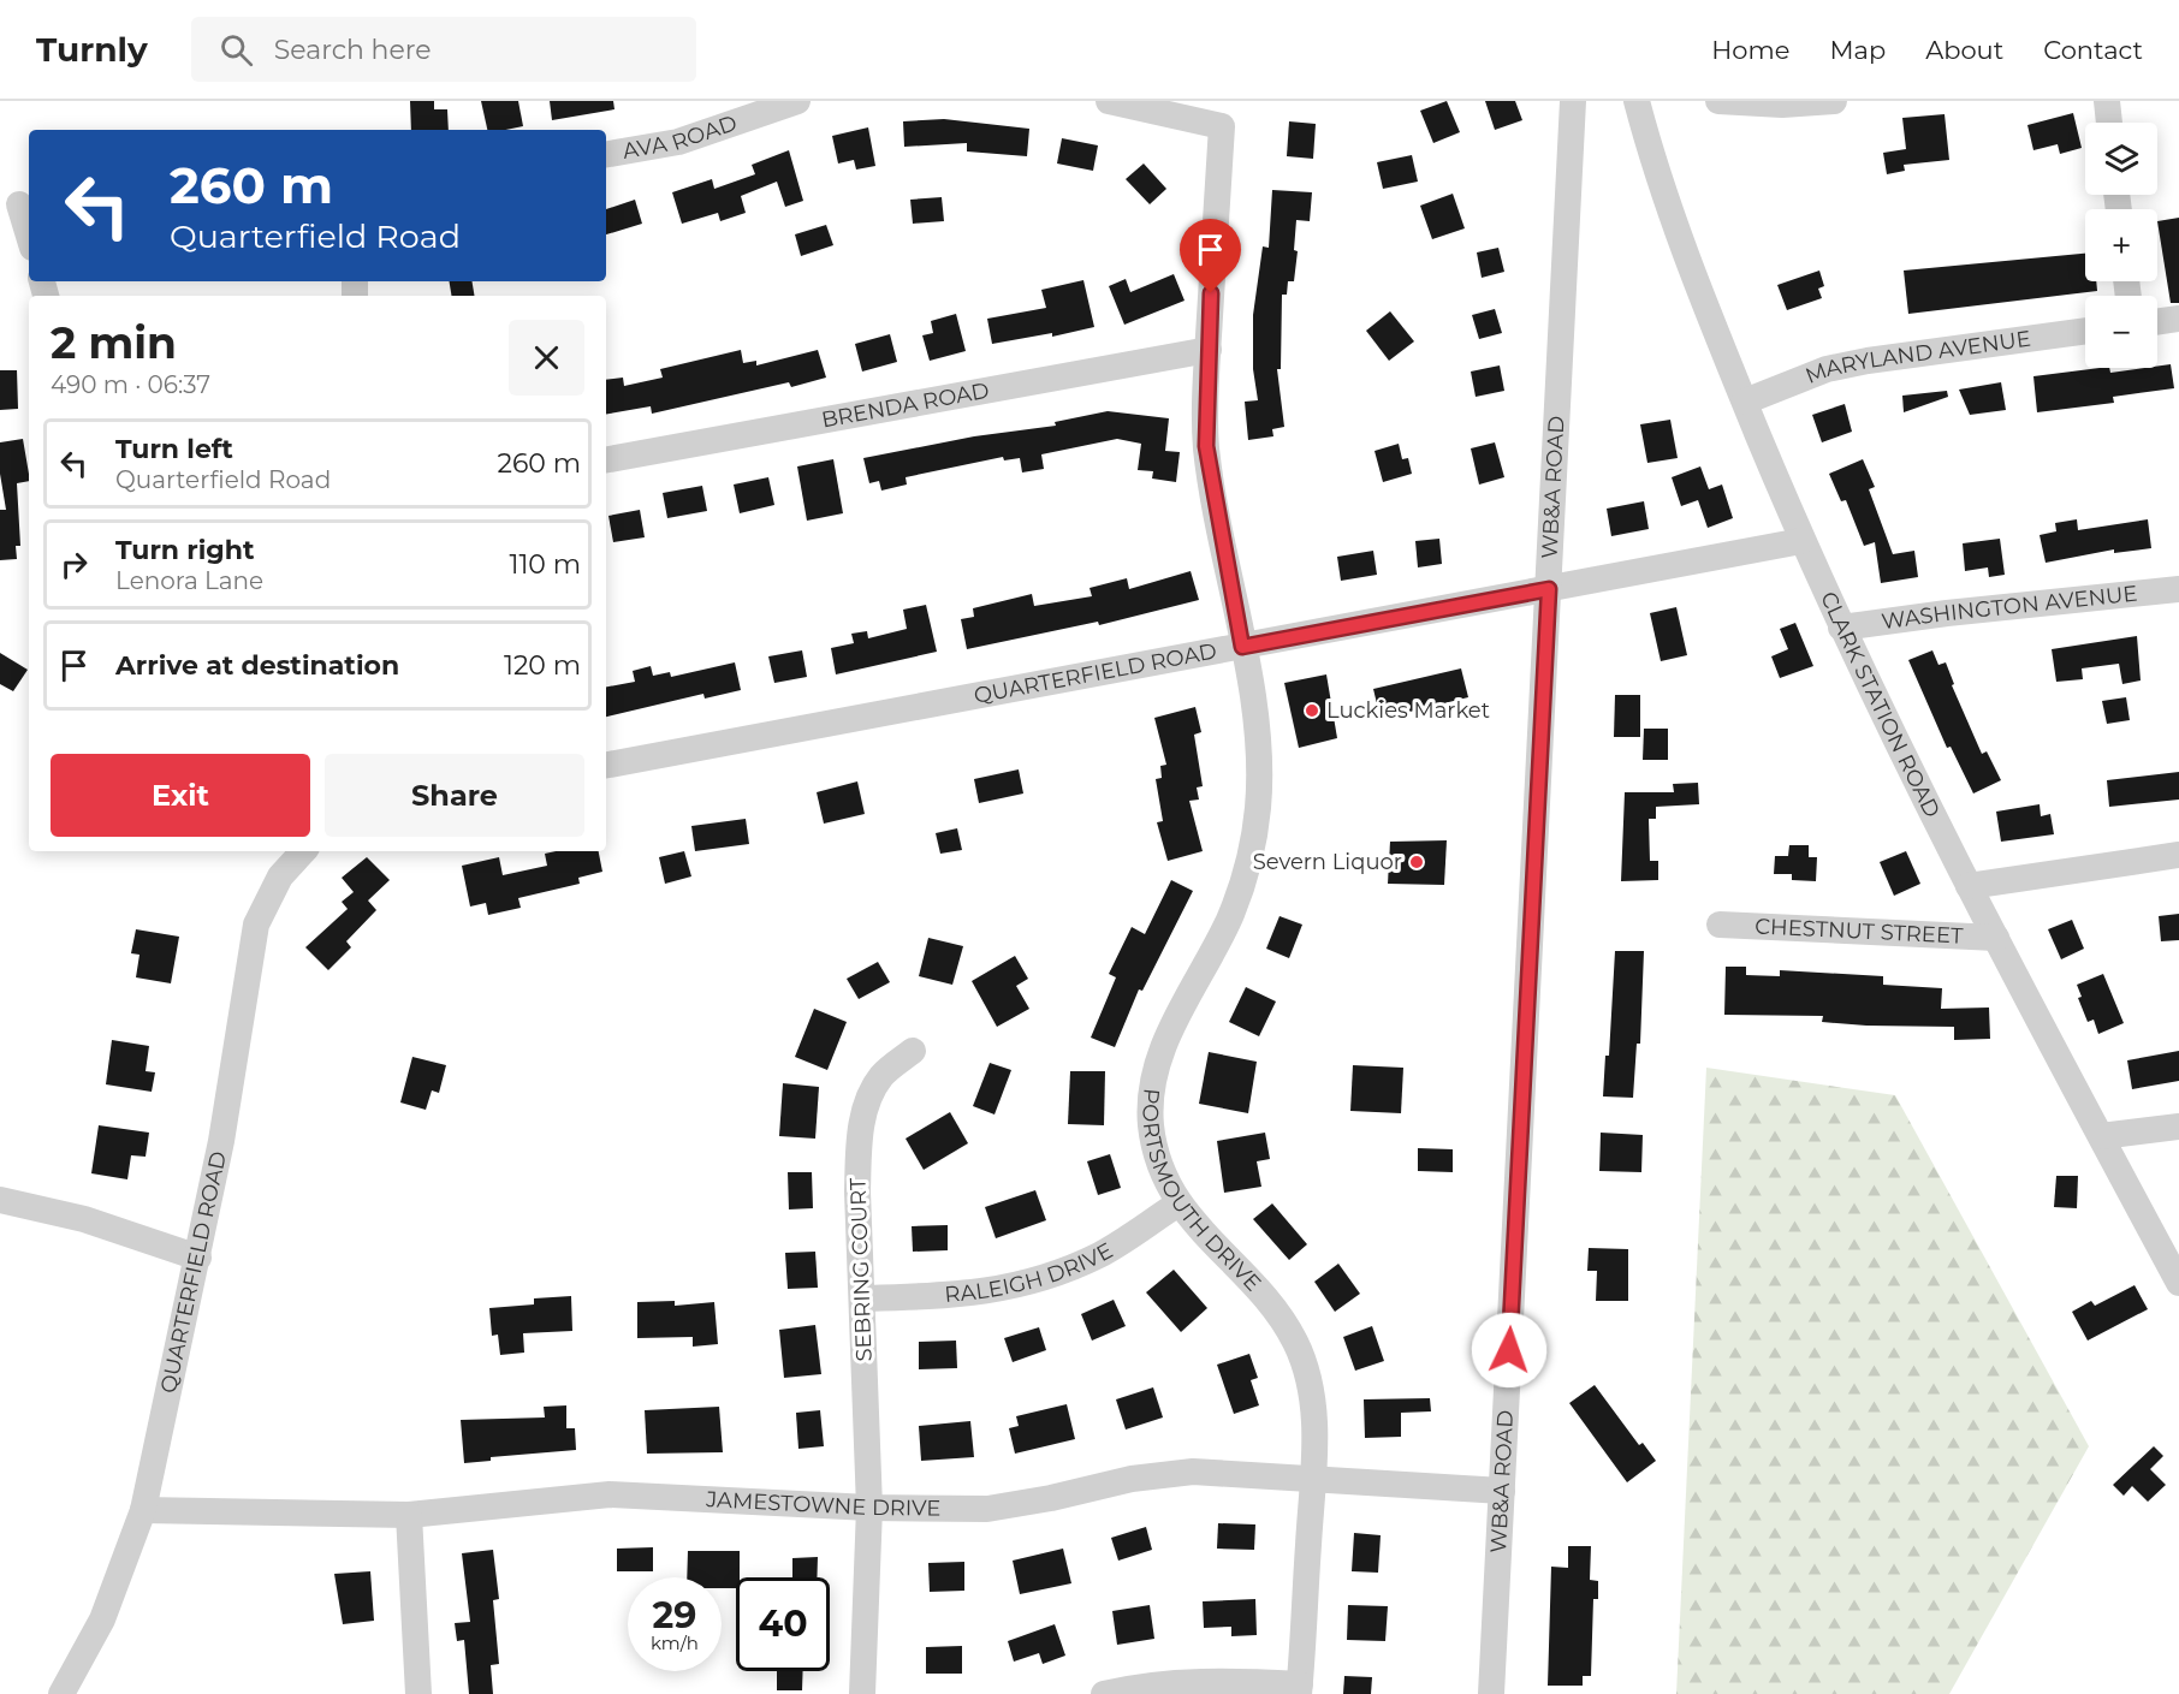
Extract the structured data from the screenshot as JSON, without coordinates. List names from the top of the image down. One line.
{"streets":{"street":["AVA ROAD","MARYLAND AVENUE","BRENDA ROAD","WB&A ROAD","WASHINGTON AVENUE","QUARTERFIELD ROAD","CLARK STATION ROAD","CHESTNUT STREET","PORTSMOUTH DRIVE","SEBRING COURT","RALEIGH DRIVE","JAMESTOWNE DRIVE"]},"crossings":[["MARYLAND AVENUE","CLARK STATION ROAD"],["BRENDA ROAD","PORTSMOUTH DRIVE"],["WB&A ROAD","QUARTERFIELD ROAD"],["WB&A ROAD","JAMESTOWNE DRIVE"],["WASHINGTON AVENUE","CLARK STATION ROAD"],["QUARTERFIELD ROAD","CLARK STATION ROAD"],["QUARTERFIELD ROAD","PORTSMOUTH DRIVE"],["QUARTERFIELD ROAD","JAMESTOWNE DRIVE"],["CLARK STATION ROAD","CHESTNUT STREET"],["PORTSMOUTH DRIVE","RALEIGH DRIVE"],["PORTSMOUTH DRIVE","JAMESTOWNE DRIVE"],["SEBRING COURT","RALEIGH DRIVE"],["SEBRING COURT","JAMESTOWNE DRIVE"]],"places":["Luckies Market","Severn Liquor"],"page":{"header":"Turnly","search":"Search here","nav":["Home","Map","About","Contact"],"map_buttons":["+","−"],"turn":["260 m","Quarterfield Road"],"heading":["2 min","490 m · 06:37"],"list":[{"name":"Turn left","note":"Quarterfield Road","value":"260 m"},{"name":"Turn right","note":"Lenora Lane","value":"110 m"},{"name":"Arrive at destination","value":"120 m"}],"buttons":["Exit","Share"],"speed":"29 km/h","limit":"40"}}
